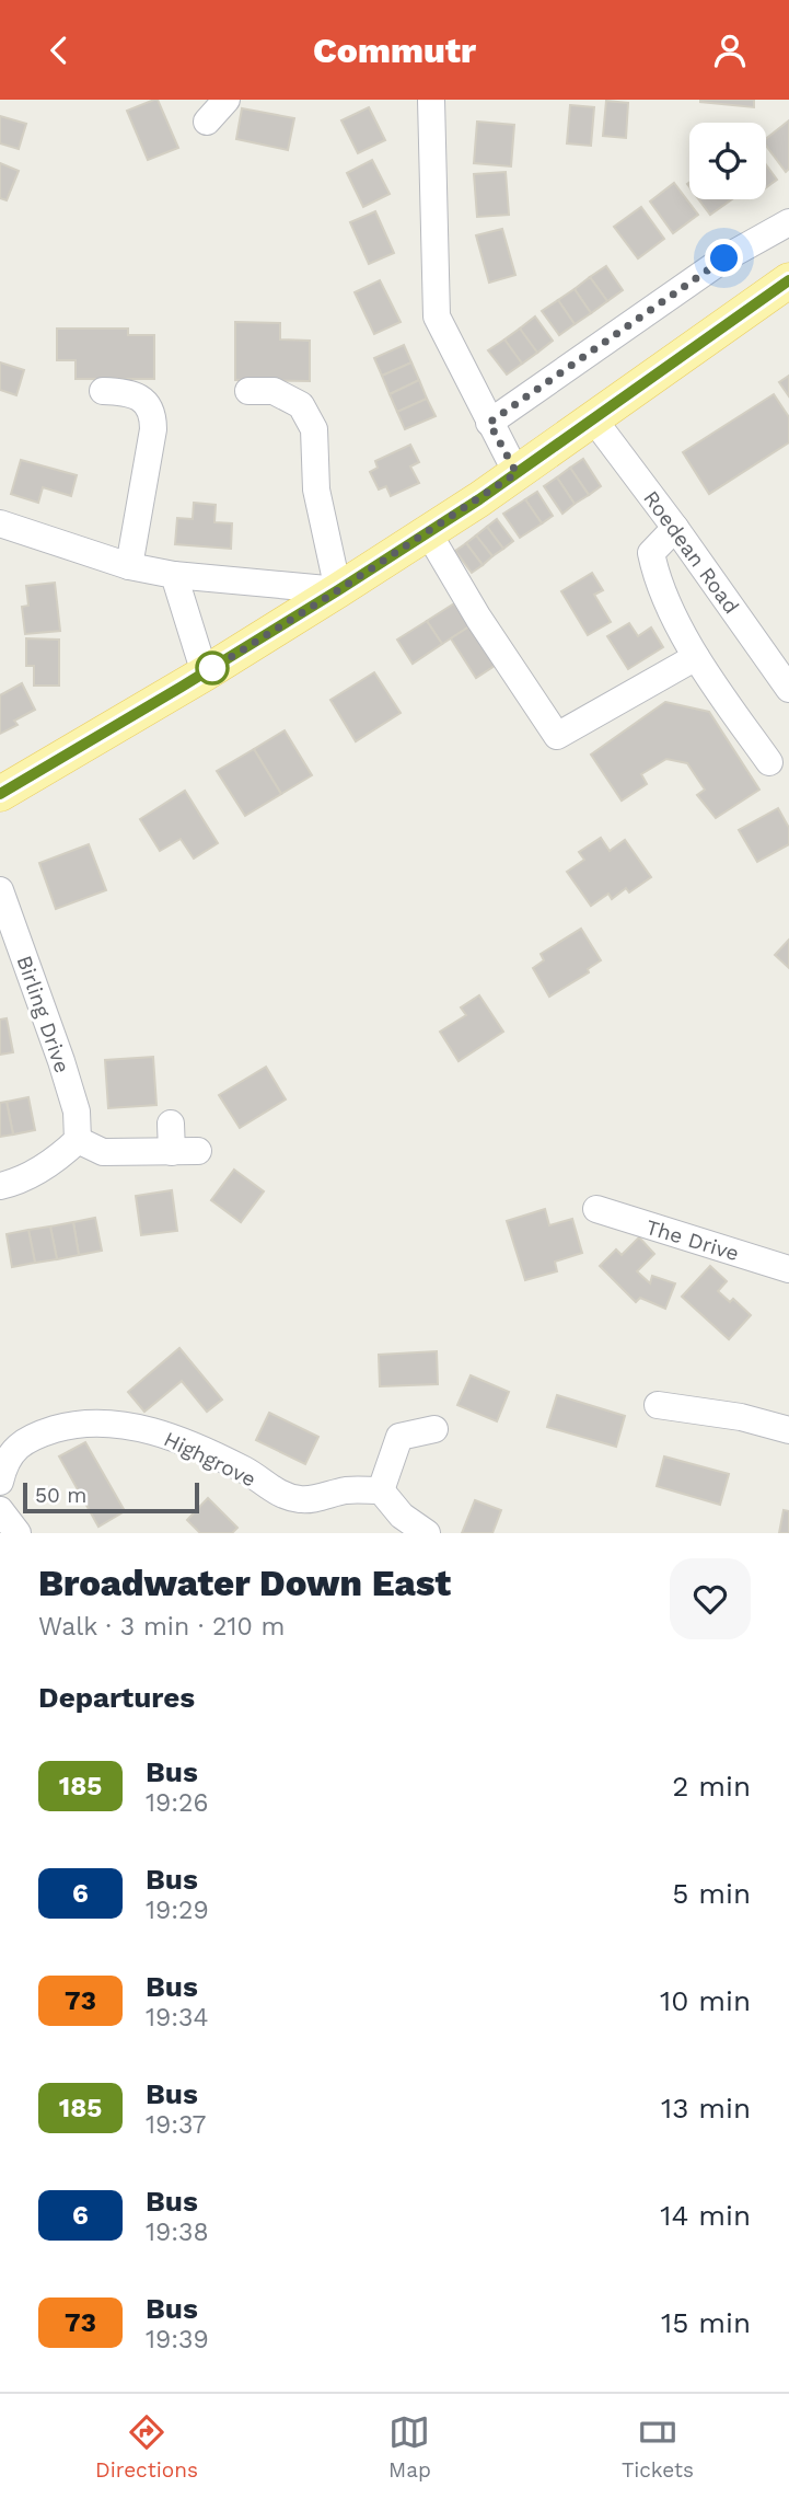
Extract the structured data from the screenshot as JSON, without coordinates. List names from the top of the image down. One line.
{"streets":{"street":["Roedean Road","Birling Drive","The Drive","Highgrove"]},"lines":["bus line 185"],"scale_bar":"50 m","page":{"header":"Commutr","scale":"50 m","heading":[["Broadwater Down East","Walk · 3 min · 210 m"],"Departures"],"list":[{"mark":"185","name":"Bus","note":"19:26","value":"2 min"},{"mark":"6","name":"Bus","note":"19:29","value":"5 min"},{"mark":"73","name":"Bus","note":"19:34","value":"10 min"},{"mark":"185","name":"Bus","note":"19:37","value":"13 min"},{"mark":"6","name":"Bus","note":"19:38","value":"14 min"},{"mark":"73","name":"Bus","note":"19:39","value":"15 min"}],"tabs":["Directions","Map","Tickets"]}}
